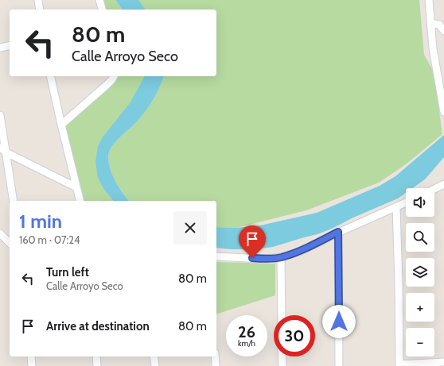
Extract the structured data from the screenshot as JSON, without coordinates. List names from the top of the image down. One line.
{"page":{"turn":["80 m","Calle Arroyo Seco"],"map_buttons":["+","−"],"heading":["1 min","160 m · 07:24"],"list":[{"name":"Turn left","note":"Calle Arroyo Seco","value":"80 m"},{"name":"Arrive at destination","value":"80 m"}],"speed":"26 km/h","limit":"30"}}
